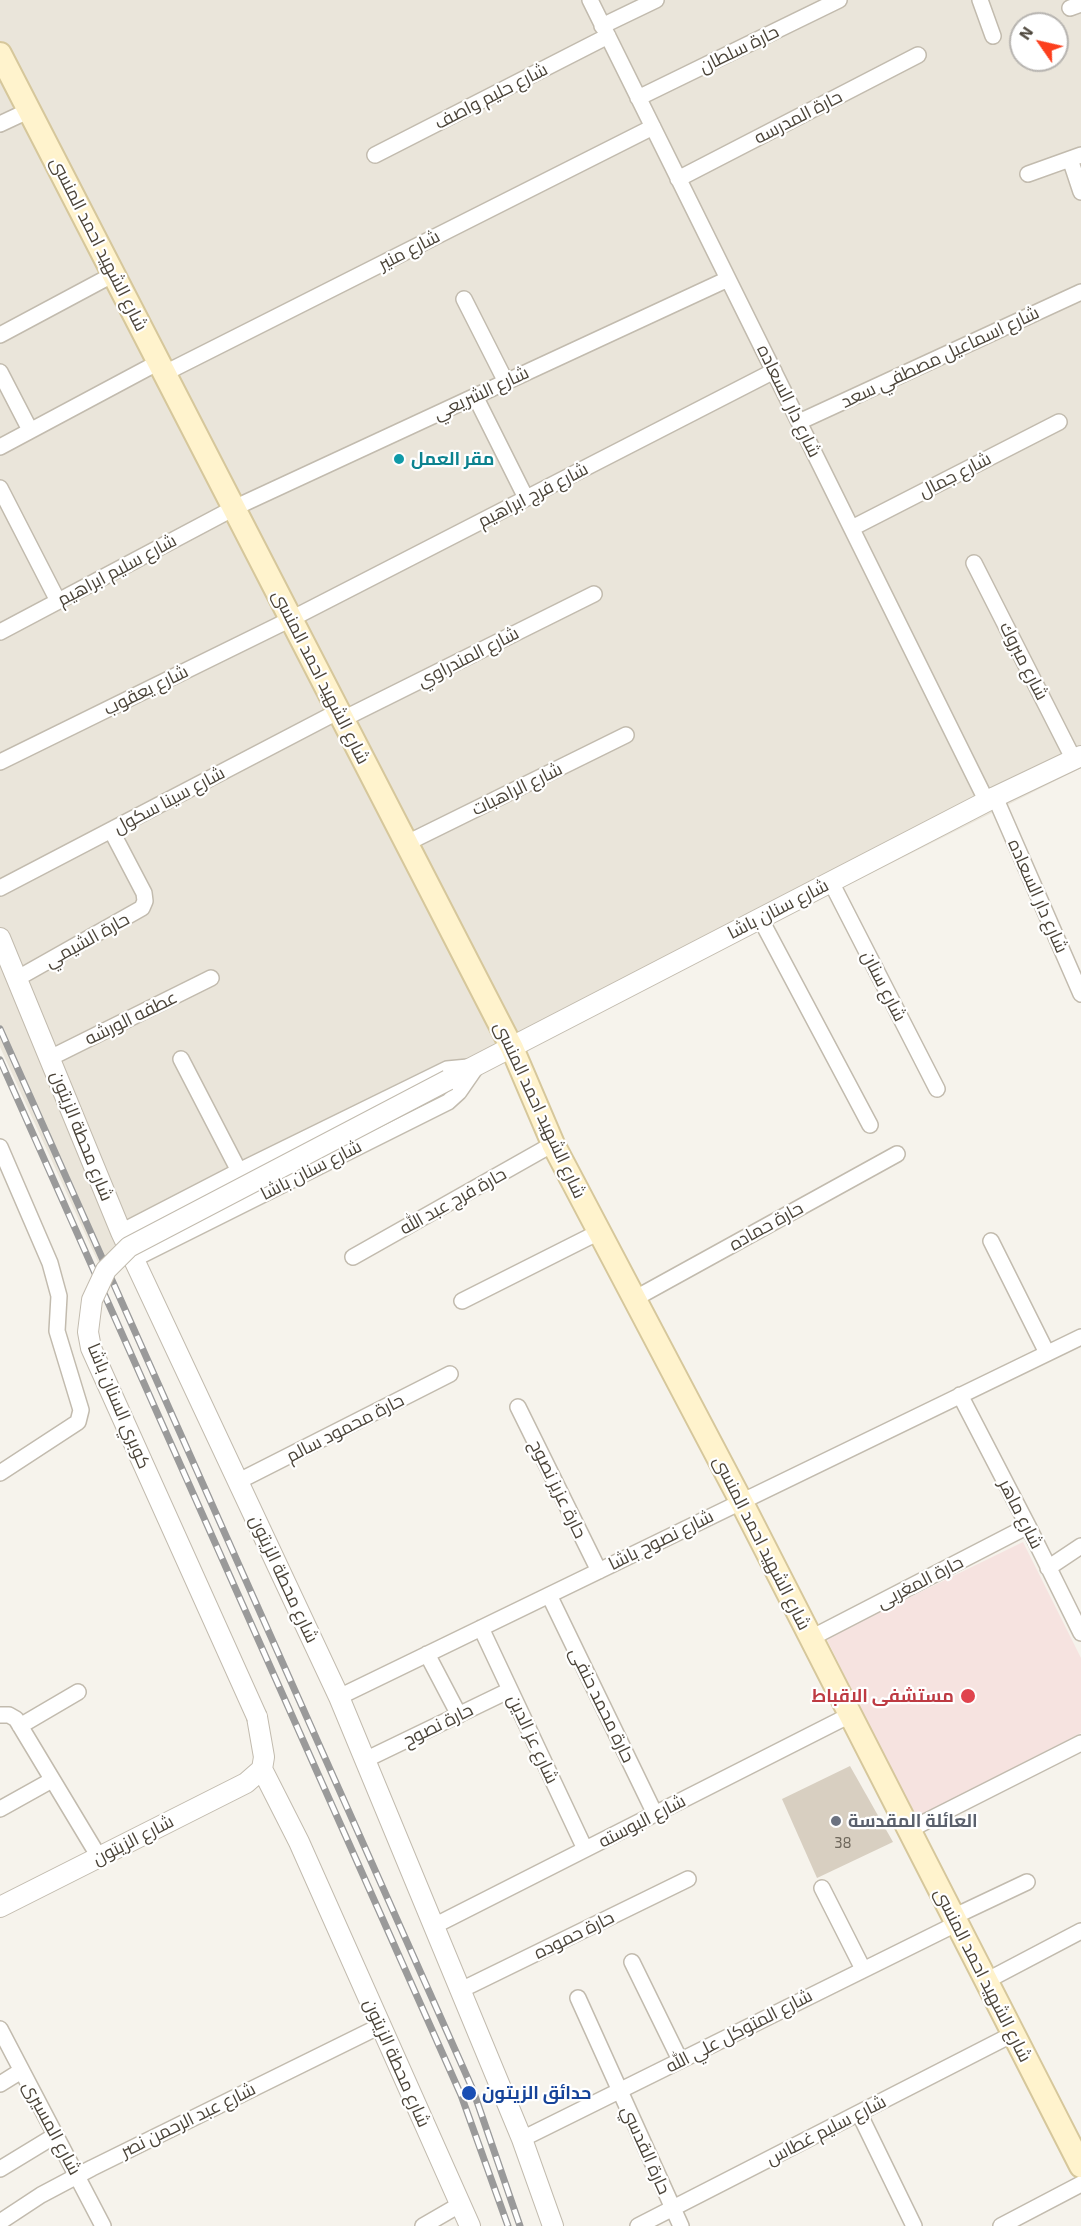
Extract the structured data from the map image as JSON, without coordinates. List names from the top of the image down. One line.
{"streets":{"main road":["شارع الشهيد احمد المنسى"],"street":["حارة سلطان","شارع حليم واصف","حارة المدرسه","شارع منير","شارع اسماعيل مصطفي سعد","شارع الشريعي","شارع دار السعاده","شارع جمال","شارع فرج ابراهيم","شارع سليم ابراهيم","شارع المندراوي","شارع مبروك","شارع يعقوب","شارع الراهبات","شارع سينا سكول","شارع سنان باشا","حارة الشيمي","شارع سنان","عطفه الورشه","شارع محطة الزيتون","حارة فرج عبد الله","حارة حماده","كوبري السنان باشا","حارة محمود سالم","حارة عزيز نصوح","شارع ماهر","شارع نصوح باشا","حارة المغربى","حارة محمد حنفى","حارة نصوح","شارع عز الدين","شارع البوسته","شارع الزيتون","حارة حموده","شارع المتوكل علي الله","شارع عبد الرحمن نصر","شارع المسيرى","شارع سليم غطاس","حارة القدسي"]},"crossings":[["حارة سلطان","شارع دار السعاده"],["شارع حليم واصف","شارع دار السعاده"],["حارة المدرسه","شارع دار السعاده"],["شارع الشهيد احمد المنسى","شارع منير"],["شارع الشهيد احمد المنسى","شارع الشريعي"],["شارع الشهيد احمد المنسى","شارع فرج ابراهيم"],["شارع الشهيد احمد المنسى","شارع سليم ابراهيم"],["شارع الشهيد احمد المنسى","شارع المندراوي"],["شارع الشهيد احمد المنسى","شارع يعقوب"],["شارع الشهيد احمد المنسى","شارع الراهبات"],["شارع الشهيد احمد المنسى","شارع سينا سكول"],["شارع الشهيد احمد المنسى","شارع سنان باشا"],["شارع الشهيد احمد المنسى","حارة فرج عبد الله"],["شارع الشهيد احمد المنسى","حارة حماده"],["شارع الشهيد احمد المنسى","شارع نصوح باشا"],["شارع الشهيد احمد المنسى","حارة المغربى"],["شارع الشهيد احمد المنسى","شارع البوسته"],["شارع الشهيد احمد المنسى","شارع المتوكل علي الله"],["شارع الشهيد احمد المنسى","شارع سليم غطاس"],["شارع منير","شارع دار السعاده"],["شارع اسماعيل مصطفي سعد","شارع دار السعاده"],["شارع الشريعي","شارع دار السعاده"],["شارع الشريعي","شارع سليم ابراهيم"],["شارع دار السعاده","شارع جمال"],["شارع دار السعاده","شارع فرج ابراهيم"],["شارع دار السعاده","شارع سنان باشا"],["شارع فرج ابراهيم","شارع يعقوب"],["شارع المندراوي","شارع سينا سكول"],["شارع مبروك","شارع سنان باشا"],["شارع سينا سكول","حارة الشيمي"],["شارع سنان باشا","شارع سنان"],["شارع سنان باشا","شارع محطة الزيتون"],["شارع سنان باشا","كوبري السنان باشا"],["حارة الشيمي","شارع محطة الزيتون"],["عطفه الورشه","شارع محطة الزيتون"],["شارع محطة الزيتون","كوبري السنان باشا"],["شارع محطة الزيتون","حارة محمود سالم"],["شارع محطة الزيتون","شارع نصوح باشا"],["شارع محطة الزيتون","حارة نصوح"],["شارع محطة الزيتون","شارع البوسته"],["شارع محطة الزيتون","شارع الزيتون"],["شارع محطة الزيتون","حارة حموده"],["شارع محطة الزيتون","شارع المتوكل علي الله"],["شارع محطة الزيتون","شارع عبد الرحمن نصر"],["كوبري السنان باشا","شارع الزيتون"],["حارة عزيز نصوح","شارع نصوح باشا"],["شارع ماهر","شارع نصوح باشا"],["شارع ماهر","حارة المغربى"],["شارع نصوح باشا","حارة محمد حنفى"],["شارع نصوح باشا","شارع عز الدين"],["حارة محمد حنفى","شارع البوسته"],["حارة نصوح","شارع عز الدين"],["شارع عز الدين","شارع البوسته"],["شارع المتوكل علي الله","حارة القدسي"],["شارع عبد الرحمن نصر","شارع المسيرى"],["شارع سليم غطاس","حارة القدسي"]],"places":["مقر العمل","مستشفى الاقباط","العائلة المقدسة","حدائق الزيتون"],"house_numbers":["38"],"north":"top left"}
